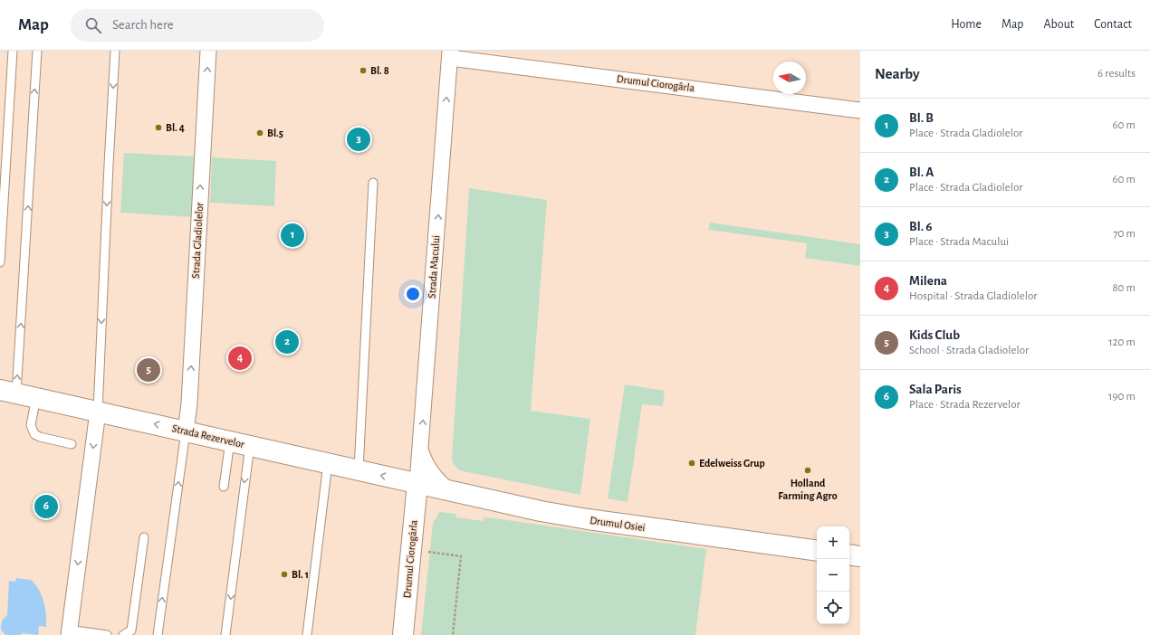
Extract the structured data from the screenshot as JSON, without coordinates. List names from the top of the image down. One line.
{"streets":{"street":["Drumul Ciorogârla","Strada Gladiolelor","Strada Macului","Strada Rezervelor","Drumul Osiei"]},"crossings":[["Drumul Ciorogârla","Strada Macului"],["Drumul Ciorogârla","Strada Rezervelor"],["Drumul Ciorogârla","Drumul Osiei"],["Strada Gladiolelor","Strada Rezervelor"],["Strada Macului","Strada Rezervelor"],["Strada Macului","Drumul Osiei"],["Strada Rezervelor","Drumul Osiei"]],"one_way":["Strada Gladiolelor","Strada Macului","Strada Rezervelor"],"places":["Bl. 8","Bl. 4","Bl.5","Edelweiss Grup","Holland Farming Agro","Bl. 1"],"north":"left","page":{"header":"Map","search":"Search here","nav":["Home","Map","About","Contact"],"heading":["Nearby","6 results"],"list":[{"mark":"1","name":"Bl. B","note":"Place · Strada Gladiolelor","value":"60 m"},{"mark":"2","name":"Bl. A","note":"Place · Strada Gladiolelor","value":"60 m"},{"mark":"3","name":"Bl. 6","note":"Place · Strada Macului","value":"70 m"},{"mark":"4","name":"Milena","note":"Hospital · Strada Gladiolelor","value":"80 m"},{"mark":"5","name":"Kids Club","note":"School · Strada Gladiolelor","value":"120 m"},{"mark":"6","name":"Sala Paris","note":"Place · Strada Rezervelor","value":"190 m"}],"pins":["3","1","2","4","5","6"],"map_buttons":["+","−"]}}
